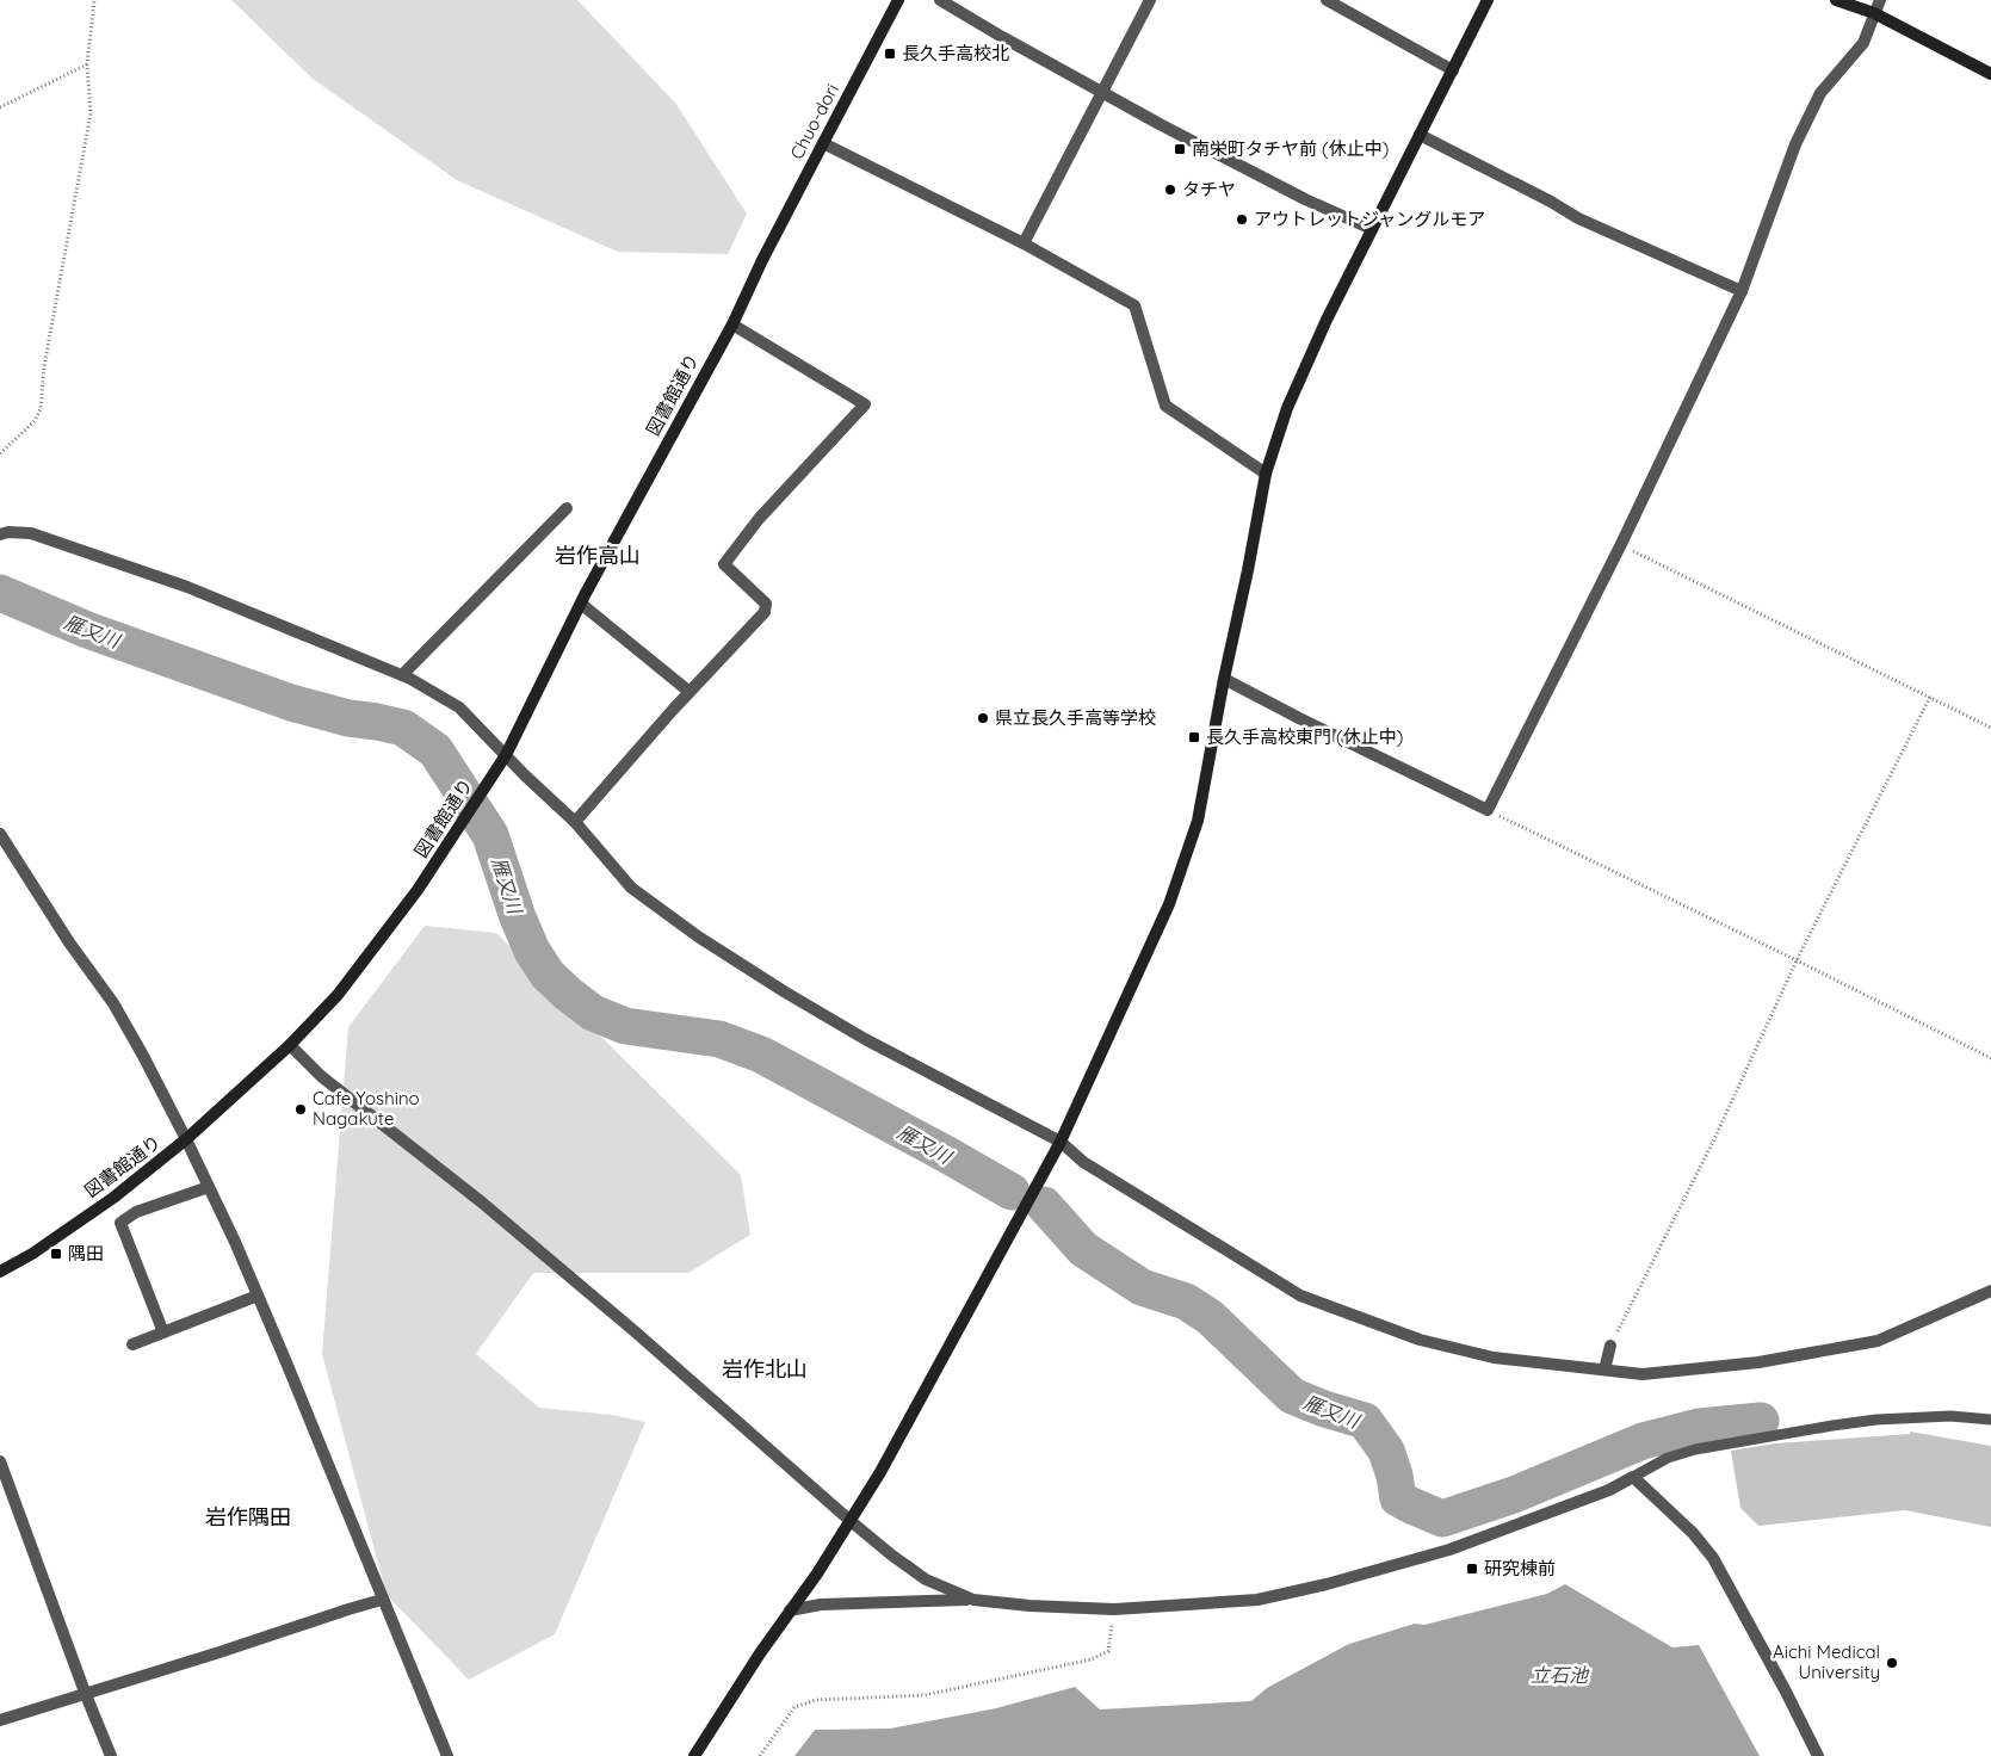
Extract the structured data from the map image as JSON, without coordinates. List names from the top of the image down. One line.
{"streets":{"street":["Chuo-dori","図書館通り"]},"crossings":[["Chuo-dori","図書館通り"]],"districts":["岩作高山","岩作北山","岩作隅田"],"water":["雁又川","立石池"],"places":{"transit":["長久手高校北","南栄町タチヤ前 (休止中)","長久手高校東門 (休止中)","隅田","研究棟前"],"other":["タチヤ","アウトレットジャングルモア","県立長久手高等学校","Cafe Yoshino Nagakute","Aichi Medical University"]}}
